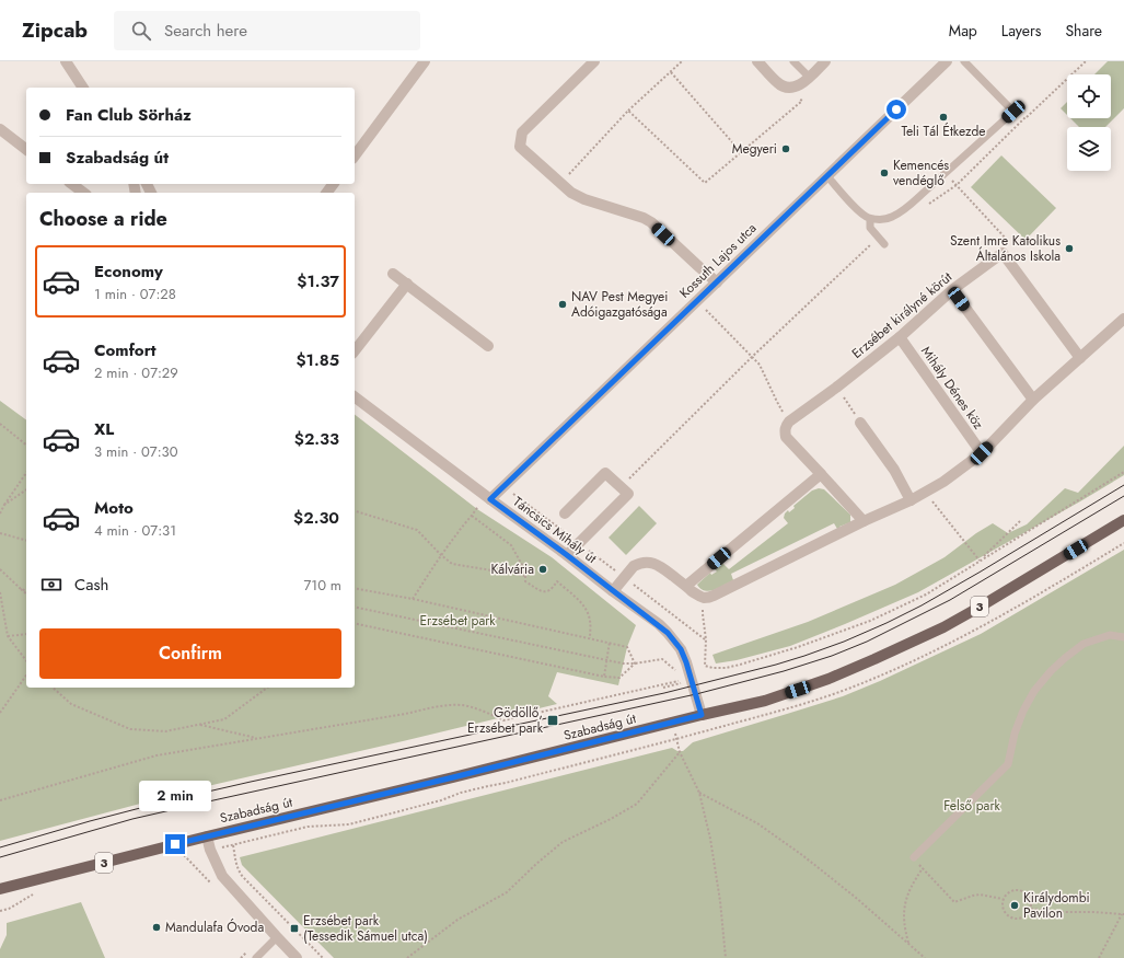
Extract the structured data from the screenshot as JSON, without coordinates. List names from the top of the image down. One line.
{"streets":{"main road":["3","Szabadság út"],"street":["Kossuth Lajos utca","Erzsébet királyné körút","Mihály Dénes köz","Táncsics Mihály út"]},"crossings":[["Kossuth Lajos utca","Táncsics Mihály út"],["Erzsébet királyné körút","Mihály Dénes köz"],["Táncsics Mihály út","Szabadság út"]],"parks":["Erzsébet park","Felső park"],"places":{"other":["Teli Tál Étkezde","Megyeri","Kemencés vendéglő","Szent Imre Katolikus Általános Iskola","NAV Pest Megyei Adóigazgatósága","Kálvária","Királydombi Pavilon","Mandulafa Óvoda"],"transit":["Gödöllő, Erzsébet park","Erzsébet park (Tessedik Sámuel utca)"]},"page":{"header":"Zipcab","search":"Search here","nav":["Map","Layers","Share"],"banner":["Fan Club Sörház","Szabadság út"],"heading":"Choose a ride","list":[{"name":"Economy","note":"1 min · 07:28","value":"$1.37"},{"name":"Comfort","note":"2 min · 07:29","value":"$1.85"},{"name":"XL","note":"3 min · 07:30","value":"$2.33"},{"name":"Moto","note":"4 min · 07:31","value":"$2.30"}],"pay":["Cash","710 m"],"buttons":"Confirm","bubble":"2 min"}}
